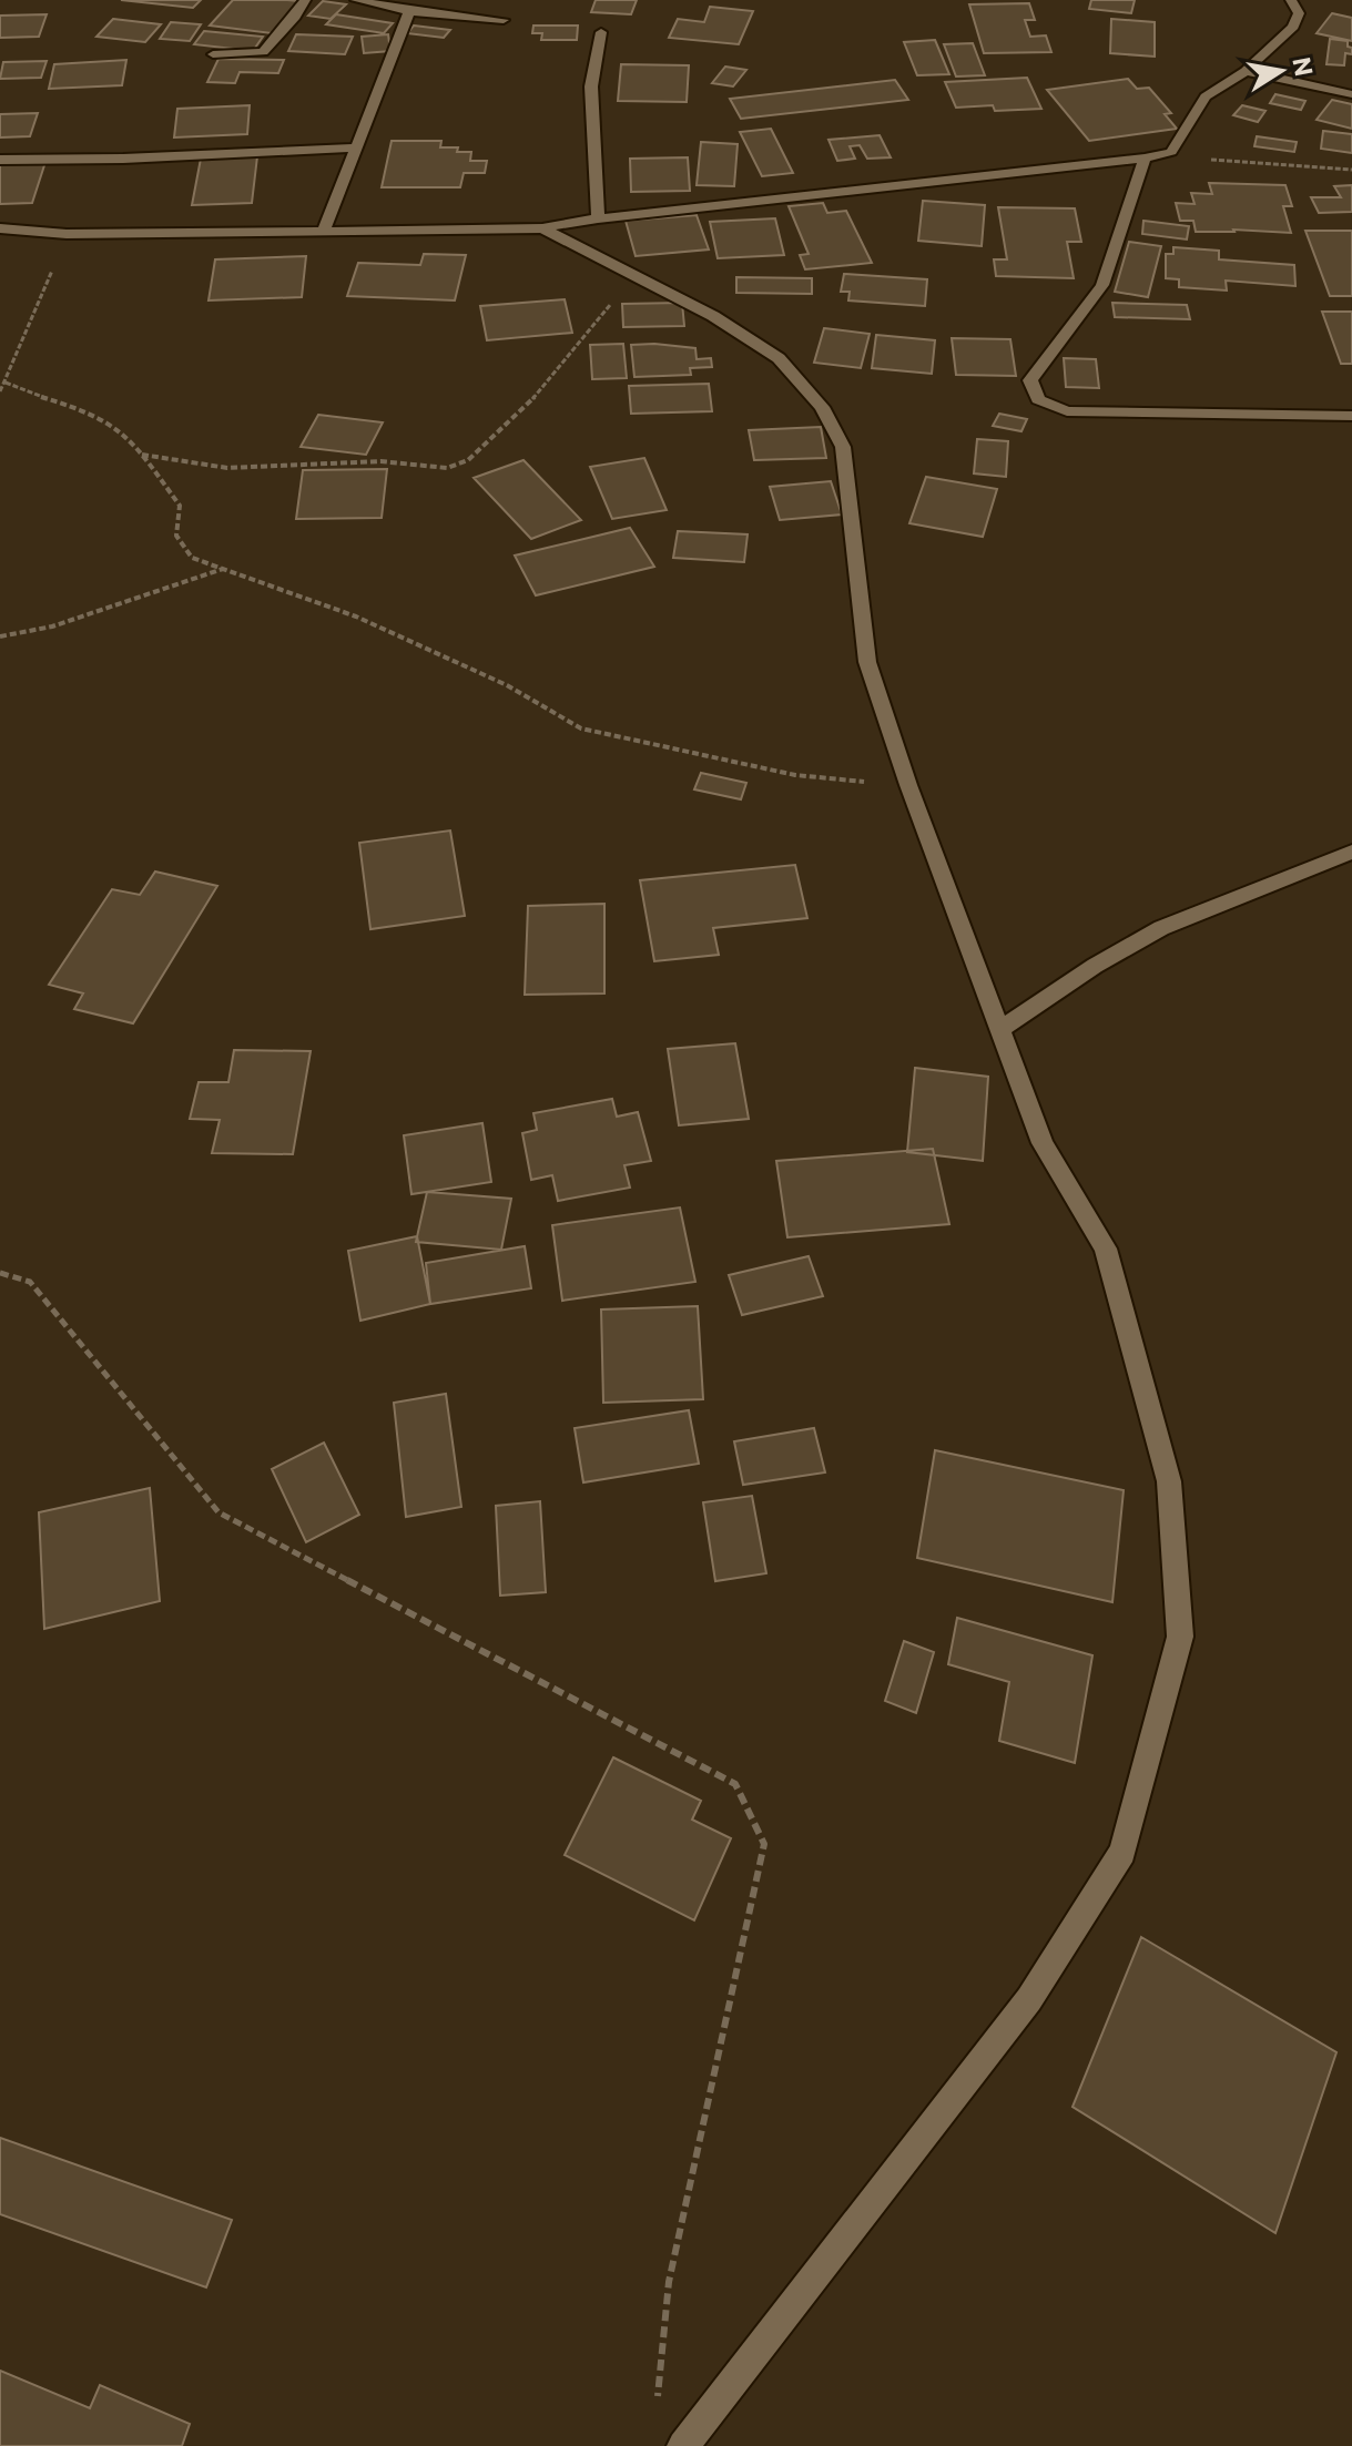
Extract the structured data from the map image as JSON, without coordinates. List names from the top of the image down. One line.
{"north":"right"}
